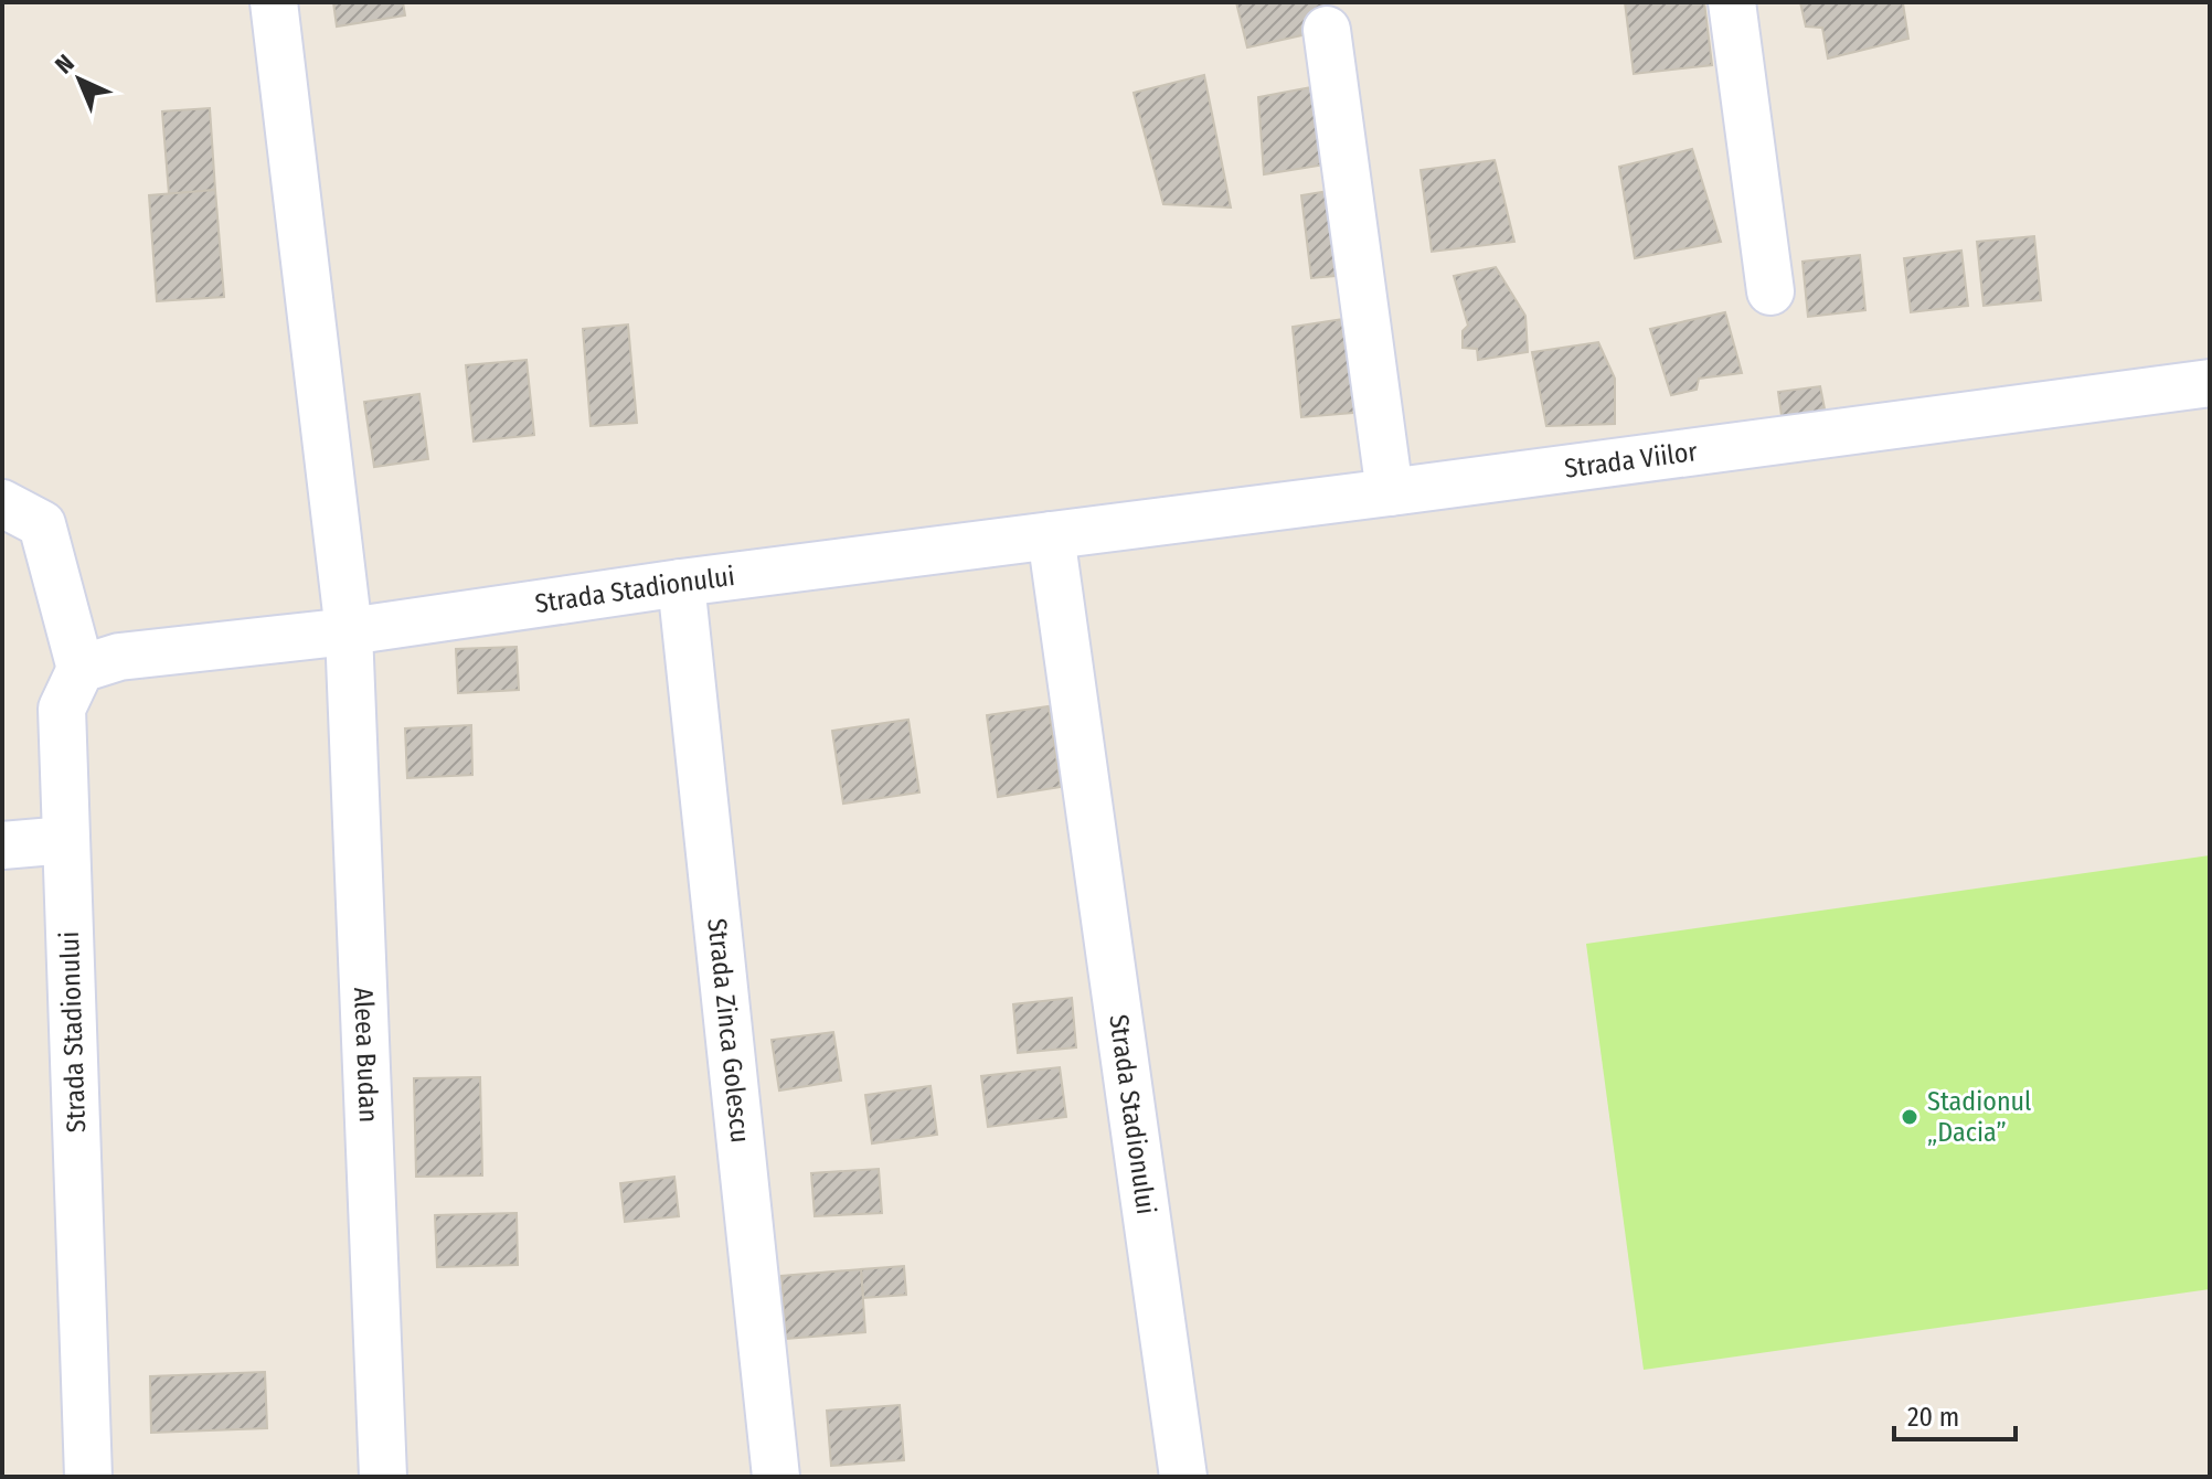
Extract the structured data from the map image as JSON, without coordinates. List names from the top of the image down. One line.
{"streets":{"street":["Strada Viilor","Strada Stadionului","Strada Zinca Golescu","Aleea Budan"]},"crossings":[["Strada Viilor","Strada Stadionului"],["Strada Stadionului","Strada Zinca Golescu"],["Strada Stadionului","Aleea Budan"]],"places":["Stadionul „Dacia”"],"scale_bar":"20 m","north":"top left"}
